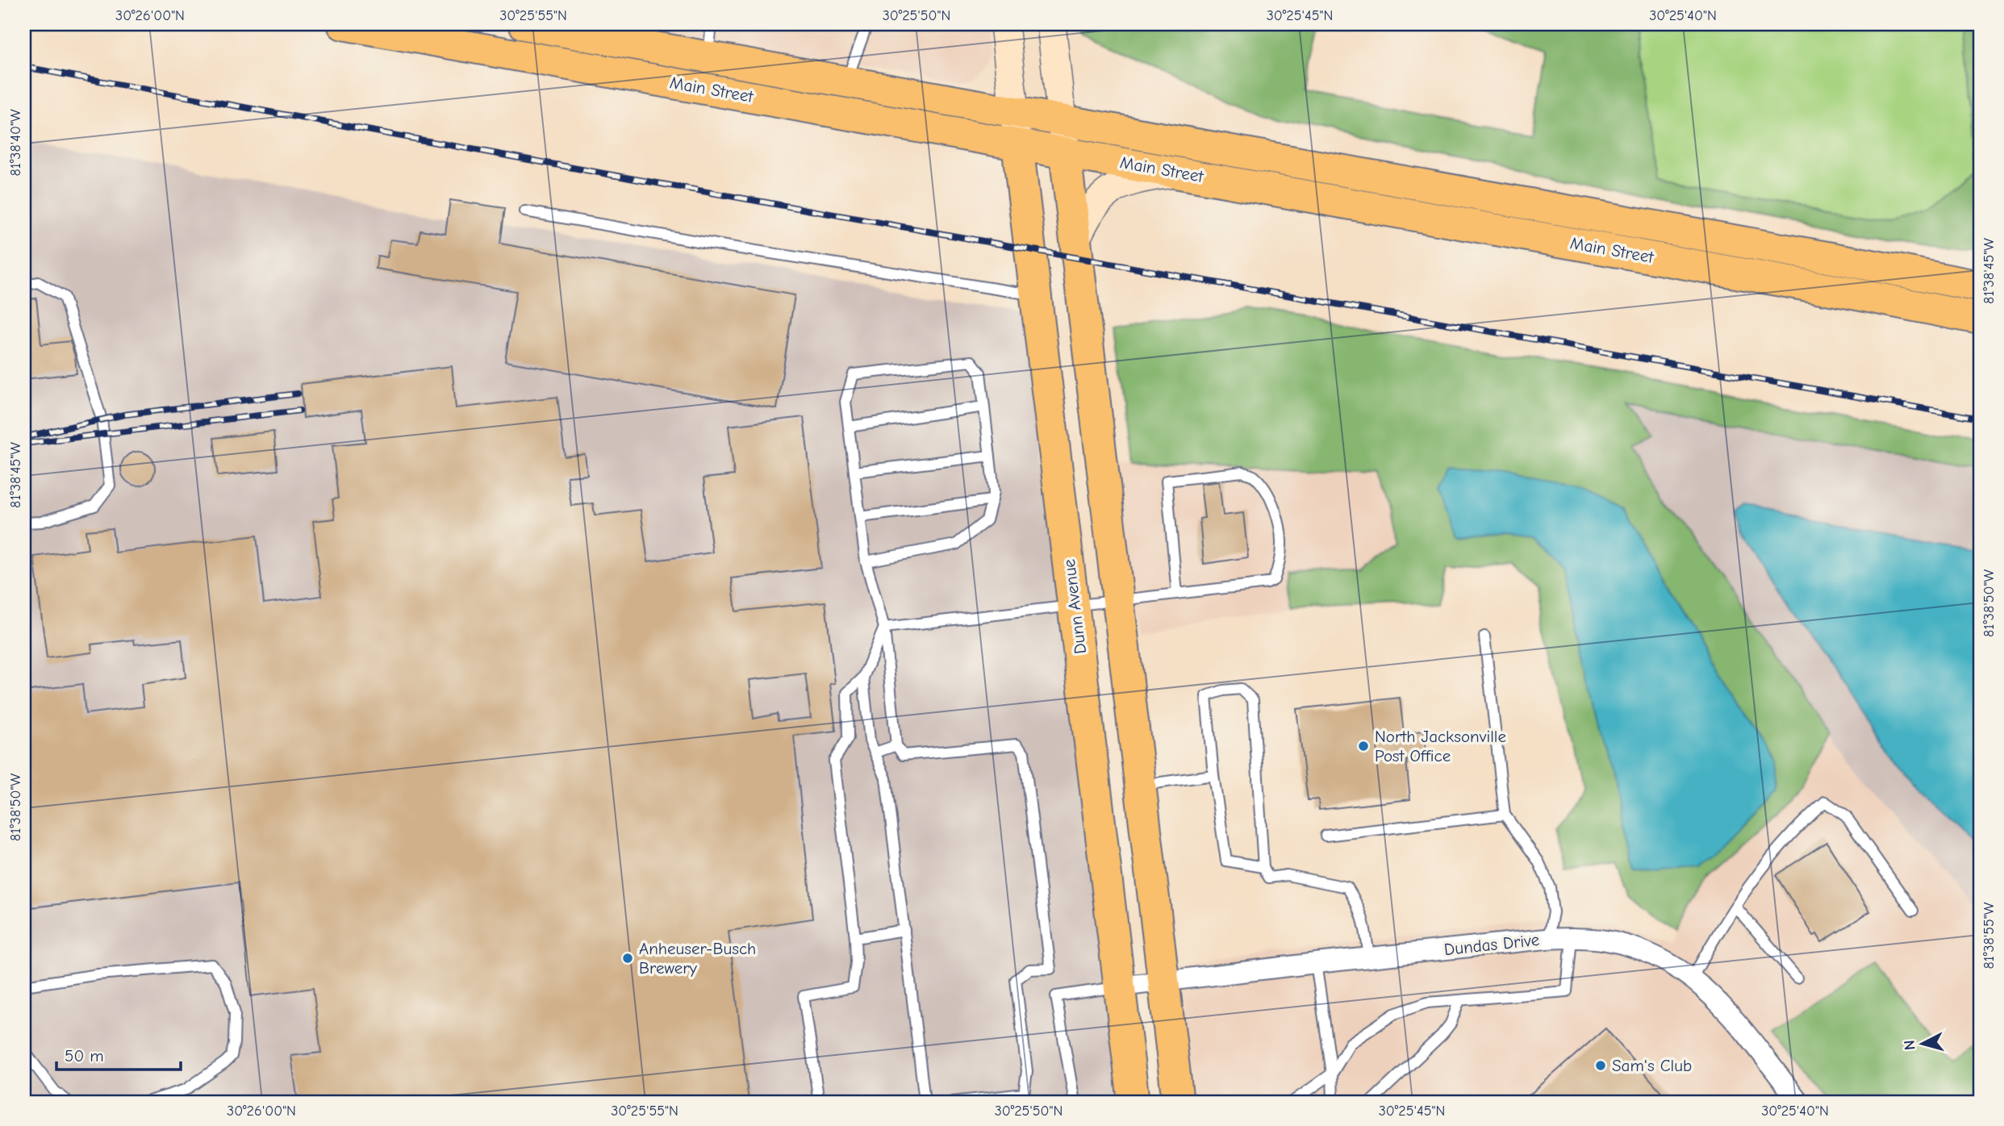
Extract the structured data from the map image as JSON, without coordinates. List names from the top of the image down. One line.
{"streets":{"main road":["Main Street","Dunn Avenue"],"street":["Dundas Drive"]},"crossings":[["Main Street","Dunn Avenue"],["Dunn Avenue","Dundas Drive"]],"places":["North Jacksonville Post Office","Anheuser-Busch Brewery","Sam's Club"],"scale_bar":"50 m","north":"left","coordinates":["30°26'00\"N","30°25'55\"N","30°25'50\"N","30°25'45\"N","30°25'40\"N","81°38'40\"W","81°38'45\"W","81°38'50\"W","81°38'55\"W"]}
